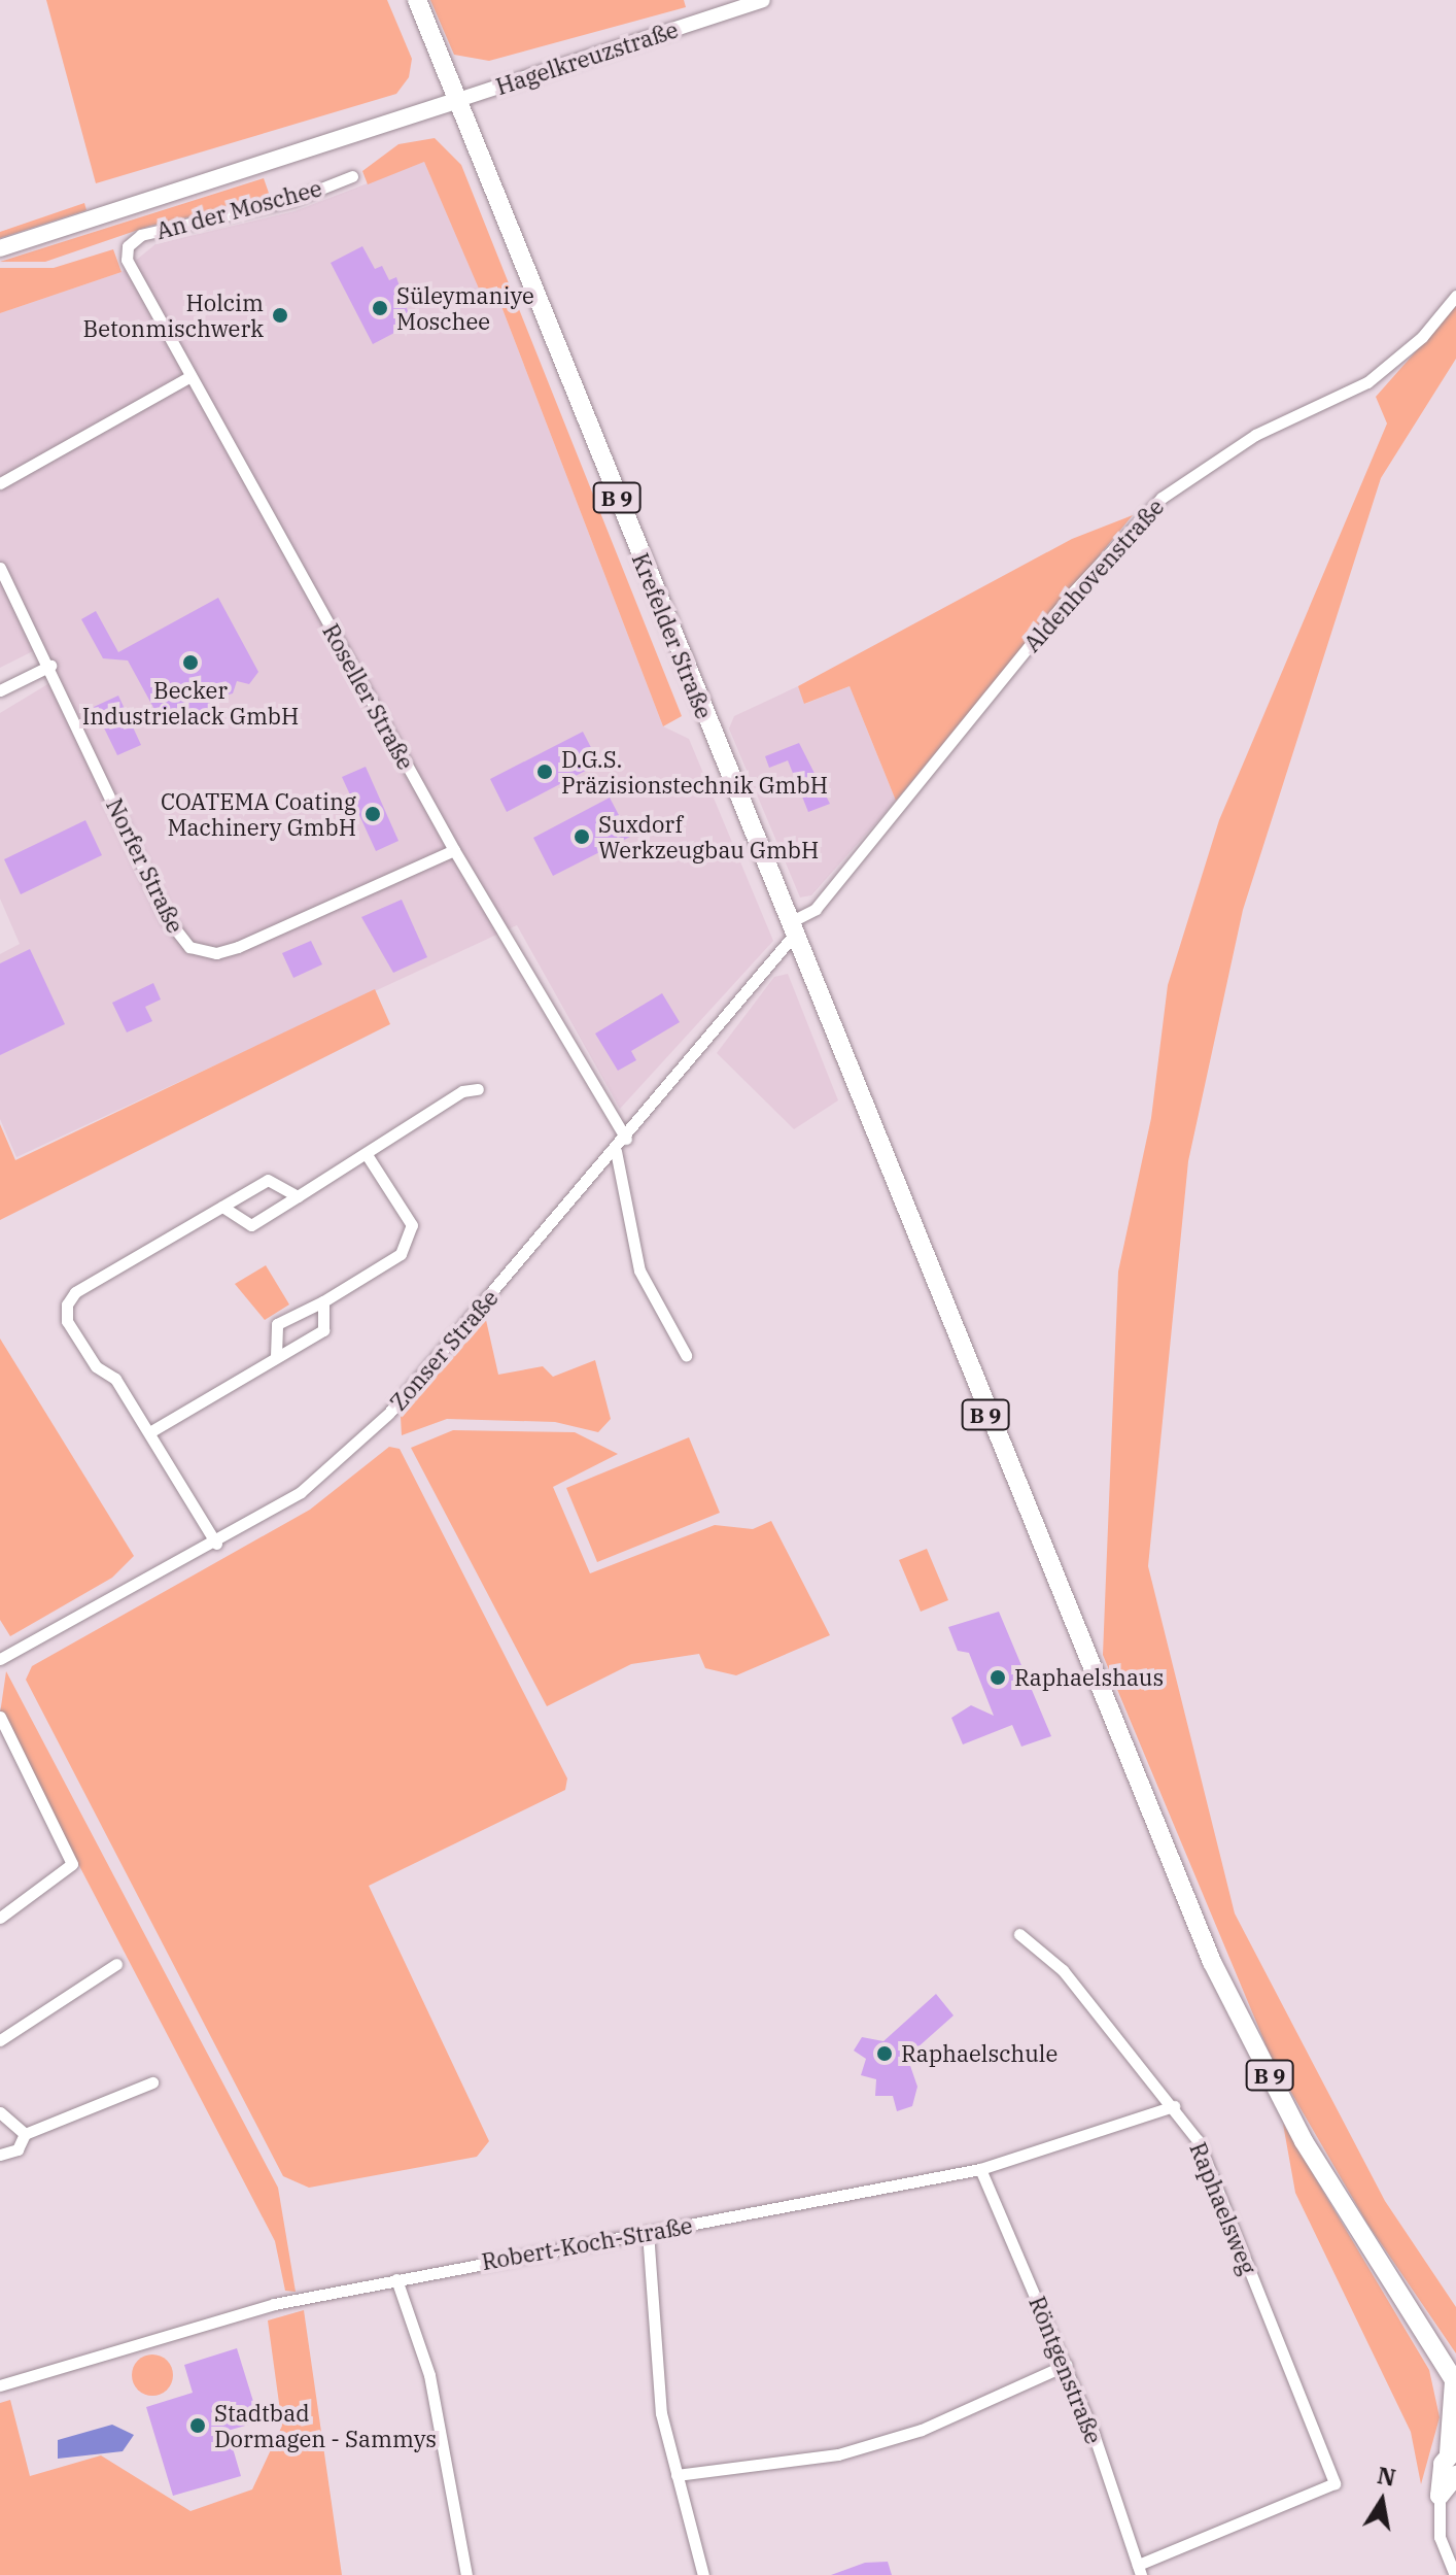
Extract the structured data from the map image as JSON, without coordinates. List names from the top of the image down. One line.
{"streets":{"main road":["B 9","Krefelder Straße"],"street":["Hagelkreuzstraße","An der Moschee","Aldenhovenstraße","Roseller Straße","Norfer Straße","Zonser Straße","Raphaelsweg","Robert-Koch-Straße","Röntgenstraße"]},"crossings":[["Hagelkreuzstraße","B 9"],["Hagelkreuzstraße","Krefelder Straße"],["An der Moschee","Roseller Straße"],["B 9","Krefelder Straße"],["Aldenhovenstraße","Krefelder Straße"],["Aldenhovenstraße","Zonser Straße"],["Krefelder Straße","Zonser Straße"],["Roseller Straße","Norfer Straße"],["Roseller Straße","Zonser Straße"],["Raphaelsweg","Robert-Koch-Straße"],["Raphaelsweg","Röntgenstraße"],["Robert-Koch-Straße","Röntgenstraße"]],"places":["Süleymaniye Moschee","Holcim Betonmischwerk","Becker Industrielack GmbH","D.G.S. Präzisionstechnik GmbH","COATEMA Coating Machinery GmbH","Suxdorf Werkzeugbau GmbH","Raphaelshaus","Raphaelschule","Stadtbad Dormagen - Sammys"],"north":"top"}
